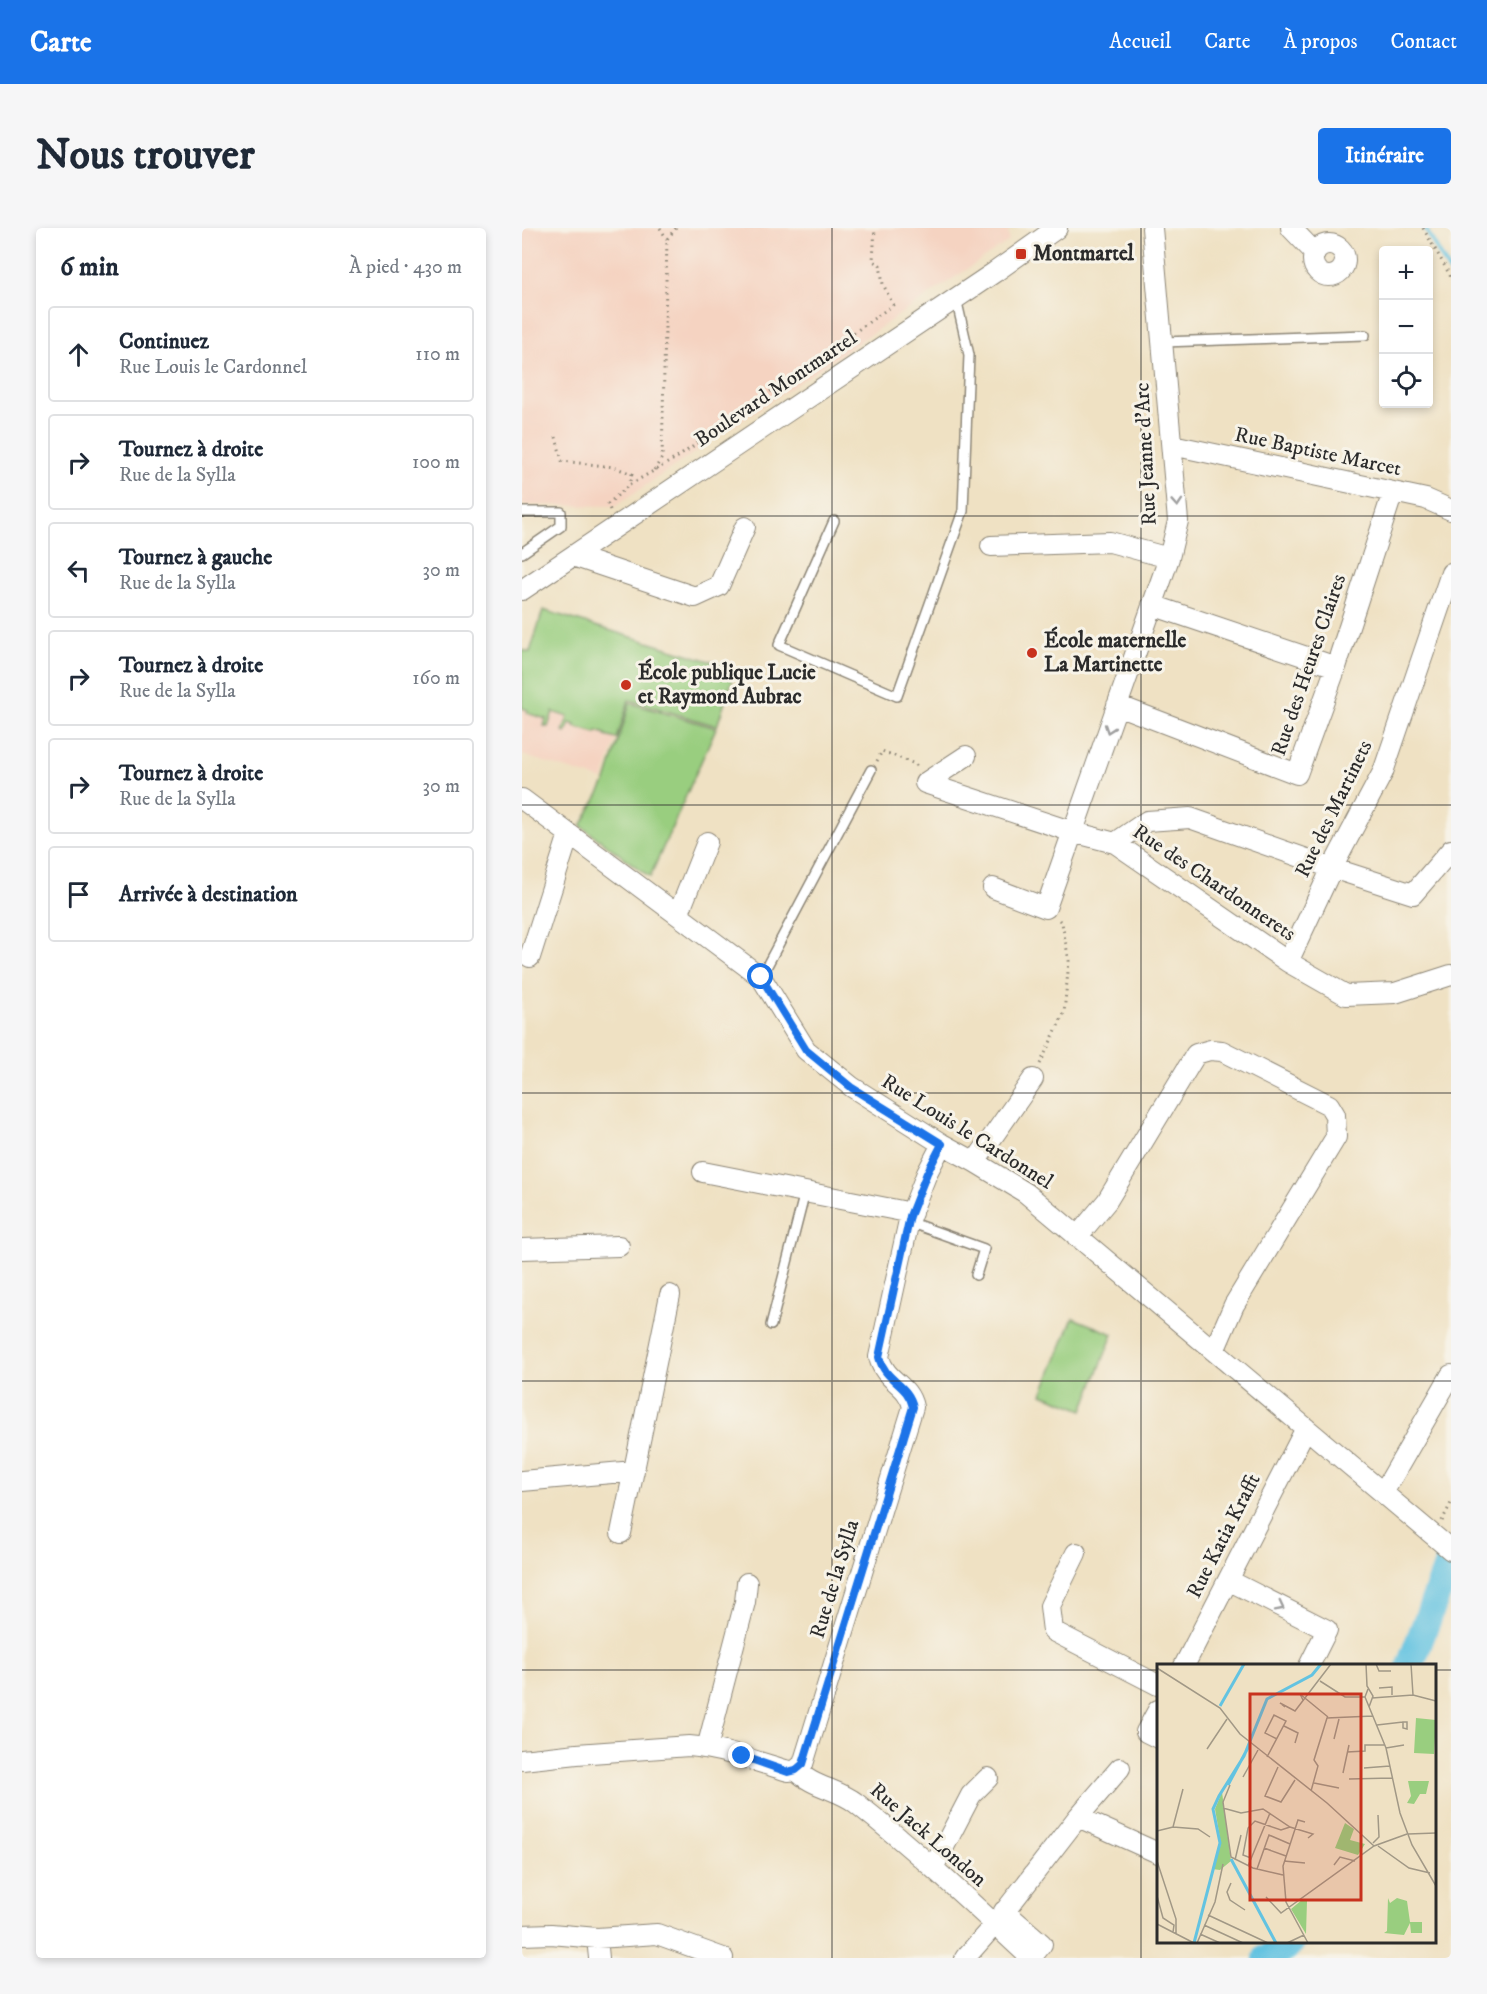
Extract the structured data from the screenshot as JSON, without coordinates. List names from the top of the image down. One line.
{"streets":{"street":["Boulevard Montmartel","Rue Baptiste Marcet","Rue Jeanne d'Arc","Rue des Heures Claires","Rue des Martinets","Rue des Chardonnerets","Rue Louis le Cardonnel","Rue Katia Krafft","Rue de la Sylla","Rue Jack London"]},"crossings":[["Rue Baptiste Marcet","Rue Jeanne d'Arc"],["Rue Baptiste Marcet","Rue des Heures Claires"],["Rue Jeanne d'Arc","Rue des Heures Claires"],["Rue Jeanne d'Arc","Rue des Chardonnerets"],["Rue des Martinets","Rue des Chardonnerets"],["Rue Louis le Cardonnel","Rue Katia Krafft"],["Rue Louis le Cardonnel","Rue de la Sylla"],["Rue de la Sylla","Rue Jack London"]],"places":{"transit":["Montmartel"],"other":["École maternelle La Martinette","École publique Lucie et Raymond Aubrac"]},"page":{"header":"Carte","nav":["Accueil","Carte","À propos","Contact"],"buttons":"Itinéraire","title":"Nous trouver","heading":["6 min","À pied · 430 m"],"map_buttons":["+","−"],"list":[["Continuez","Rue Louis le Cardonnel","110 m"],["Tournez à droite","Rue de la Sylla","100 m"],["Tournez à gauche","Rue de la Sylla","30 m"],["Tournez à droite","Rue de la Sylla","160 m"],["Tournez à droite","Rue de la Sylla","30 m"],"Arrivée à destination"]}}
